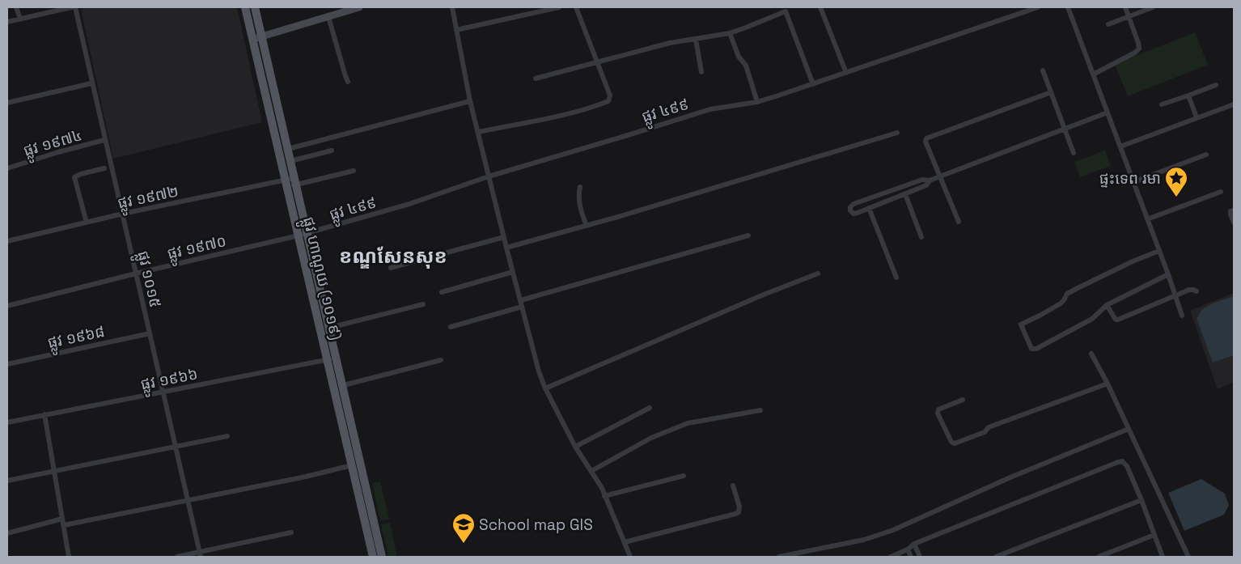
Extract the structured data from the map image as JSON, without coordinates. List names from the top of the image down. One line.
{"streets":{"main road":["ផ្លូវ ហាណូយ (១០១៩)"],"street":["ផ្លូវ ៤៩៩","ផ្លូវ ១៩៧៤","ផ្លូវ ១៩៧២","ផ្លូវ ១៩៧០","ផ្លូវ ១០១៥","ផ្លូវ ១៩៦៨","ផ្លូវ ១៩៦៦"]},"crossings":[["ផ្លូវ ៤៩៩","ផ្លូវ ១៩៧០"],["ផ្លូវ ៤៩៩","ផ្លូវ ហាណូយ (១០១៩)"],["ផ្លូវ ១៩៧៤","ផ្លូវ ១០១៥"],["ផ្លូវ ១៩៧២","ផ្លូវ ហាណូយ (១០១៩)"],["ផ្លូវ ១៩៧២","ផ្លូវ ១០១៥"],["ផ្លូវ ១៩៧០","ផ្លូវ ហាណូយ (១០១៩)"],["ផ្លូវ ១៩៧០","ផ្លូវ ១០១៥"],["ផ្លូវ ហាណូយ (១០១៩)","ផ្លូវ ១៩៦៦"],["ផ្លូវ ១០១៥","ផ្លូវ ១៩៦៨"],["ផ្លូវ ១០១៥","ផ្លូវ ១៩៦៦"]],"districts":["ខណ្ឌសែនសុខ"],"places":{"place":["ផ្ទះទេព រមា"],"school or university":["School map GIS"]}}
